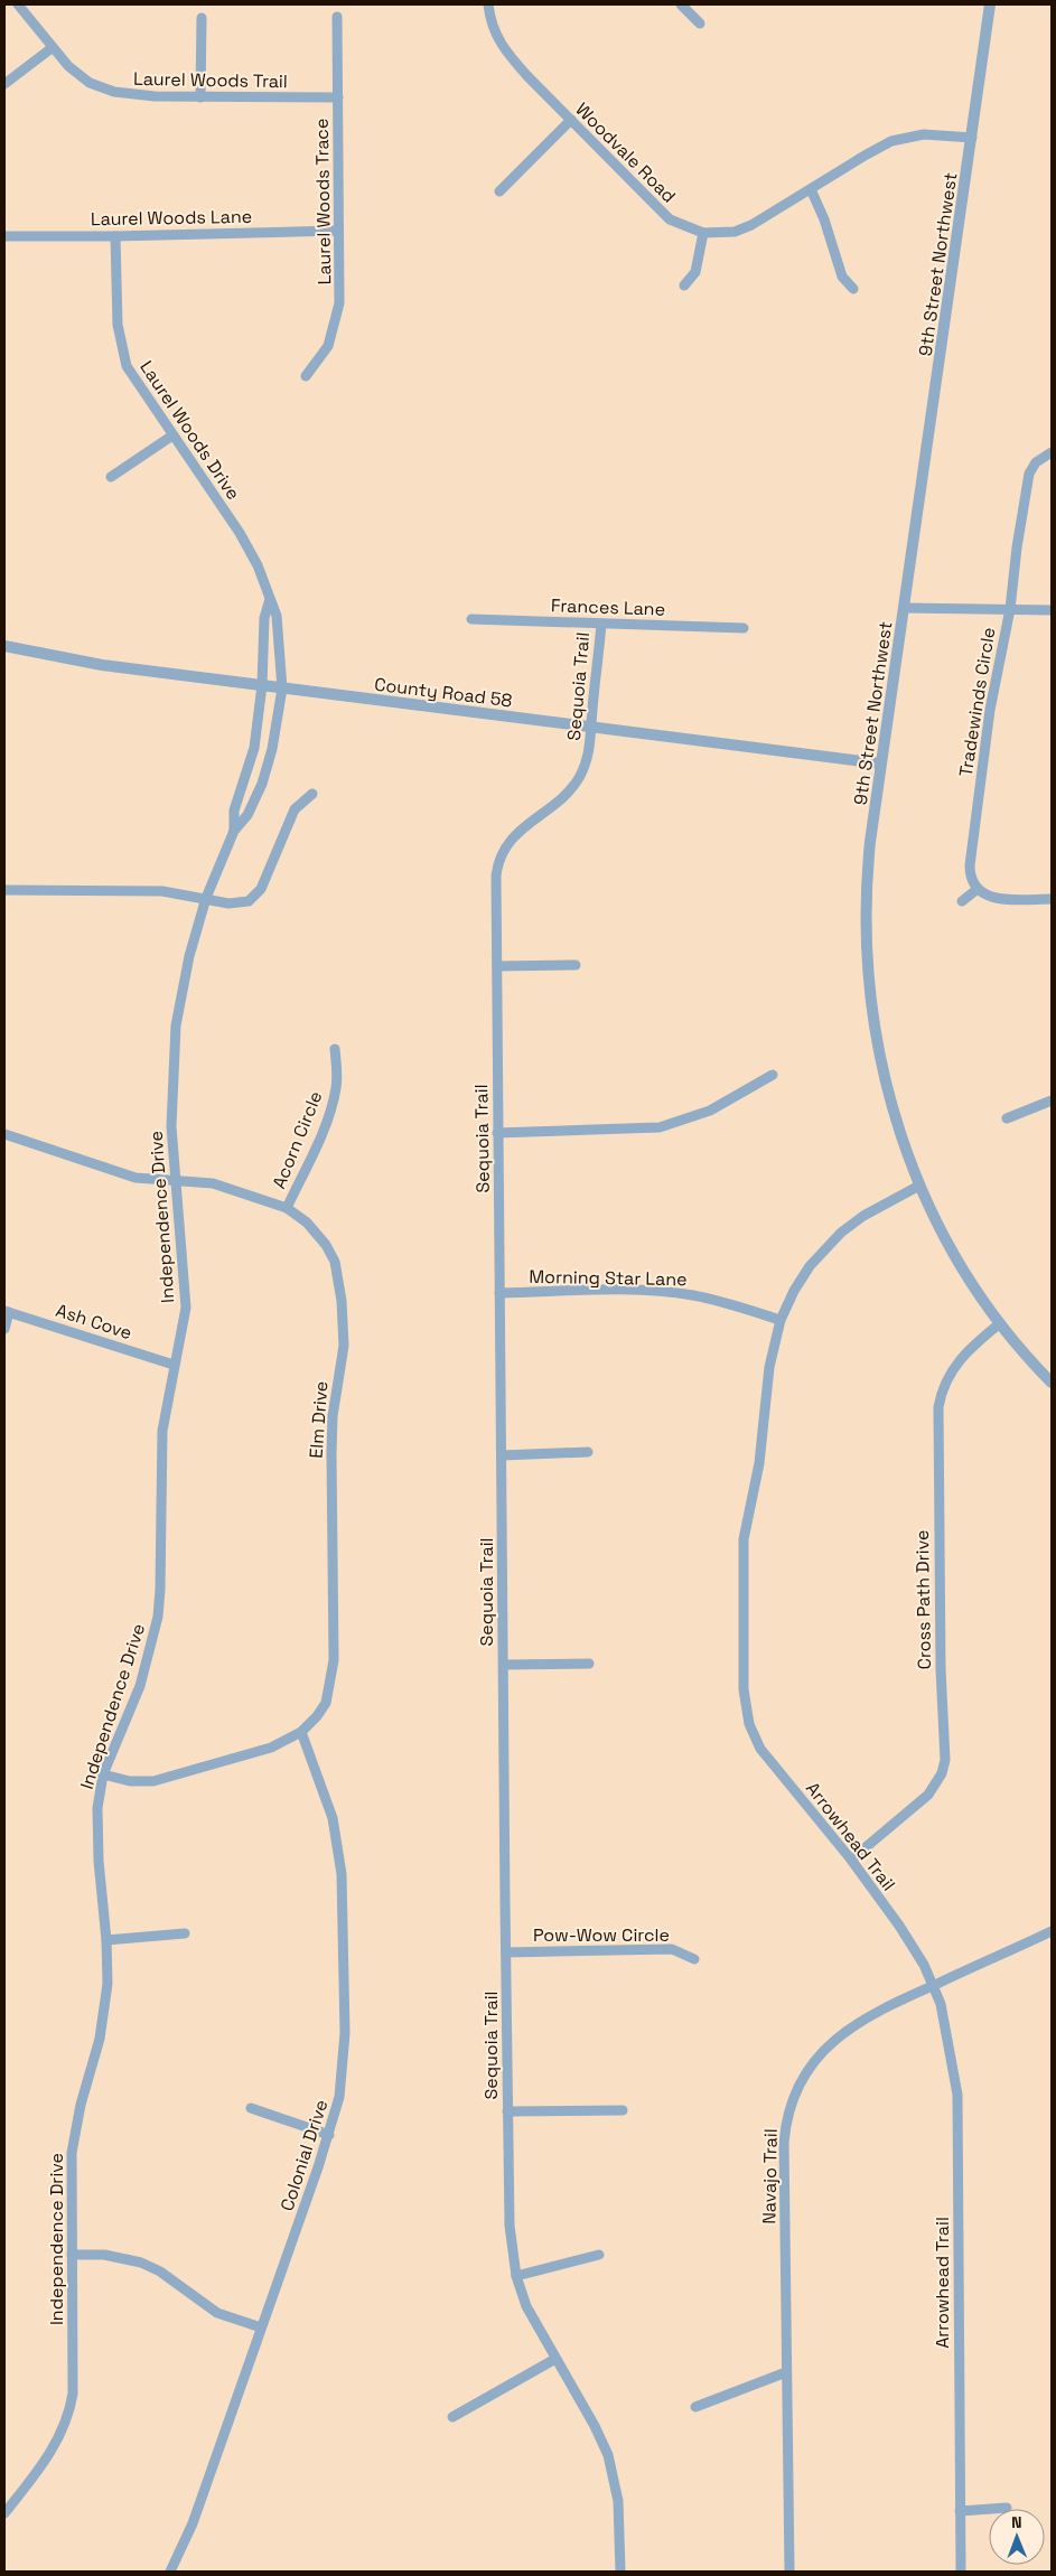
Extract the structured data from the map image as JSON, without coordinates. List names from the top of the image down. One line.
{"streets":{"street":["Laurel Woods Trail","Woodvale Road","Laurel Woods Trace","Laurel Woods Lane","9th Street Northwest","Laurel Woods Drive","Frances Lane","Sequoia Trail","County Road 58","Tradewinds Circle","Acorn Circle","Independence Drive","Morning Star Lane","Ash Cove","Elm Drive","Cross Path Drive","Arrowhead Trail","Pow-Wow Circle","Colonial Drive","Navajo Trail"]},"crossings":[["Laurel Woods Trail","Laurel Woods Trace"],["Woodvale Road","9th Street Northwest"],["Laurel Woods Trace","Laurel Woods Lane"],["Laurel Woods Lane","Laurel Woods Drive"],["9th Street Northwest","County Road 58"],["9th Street Northwest","Cross Path Drive"],["9th Street Northwest","Arrowhead Trail"],["Laurel Woods Drive","County Road 58"],["Laurel Woods Drive","Independence Drive"],["Frances Lane","Sequoia Trail"],["Sequoia Trail","County Road 58"],["Sequoia Trail","Morning Star Lane"],["Sequoia Trail","Pow-Wow Circle"],["County Road 58","Independence Drive"],["Acorn Circle","Elm Drive"],["Independence Drive","Ash Cove"],["Independence Drive","Elm Drive"],["Morning Star Lane","Arrowhead Trail"],["Elm Drive","Colonial Drive"],["Cross Path Drive","Arrowhead Trail"],["Arrowhead Trail","Navajo Trail"]],"north":"top"}
